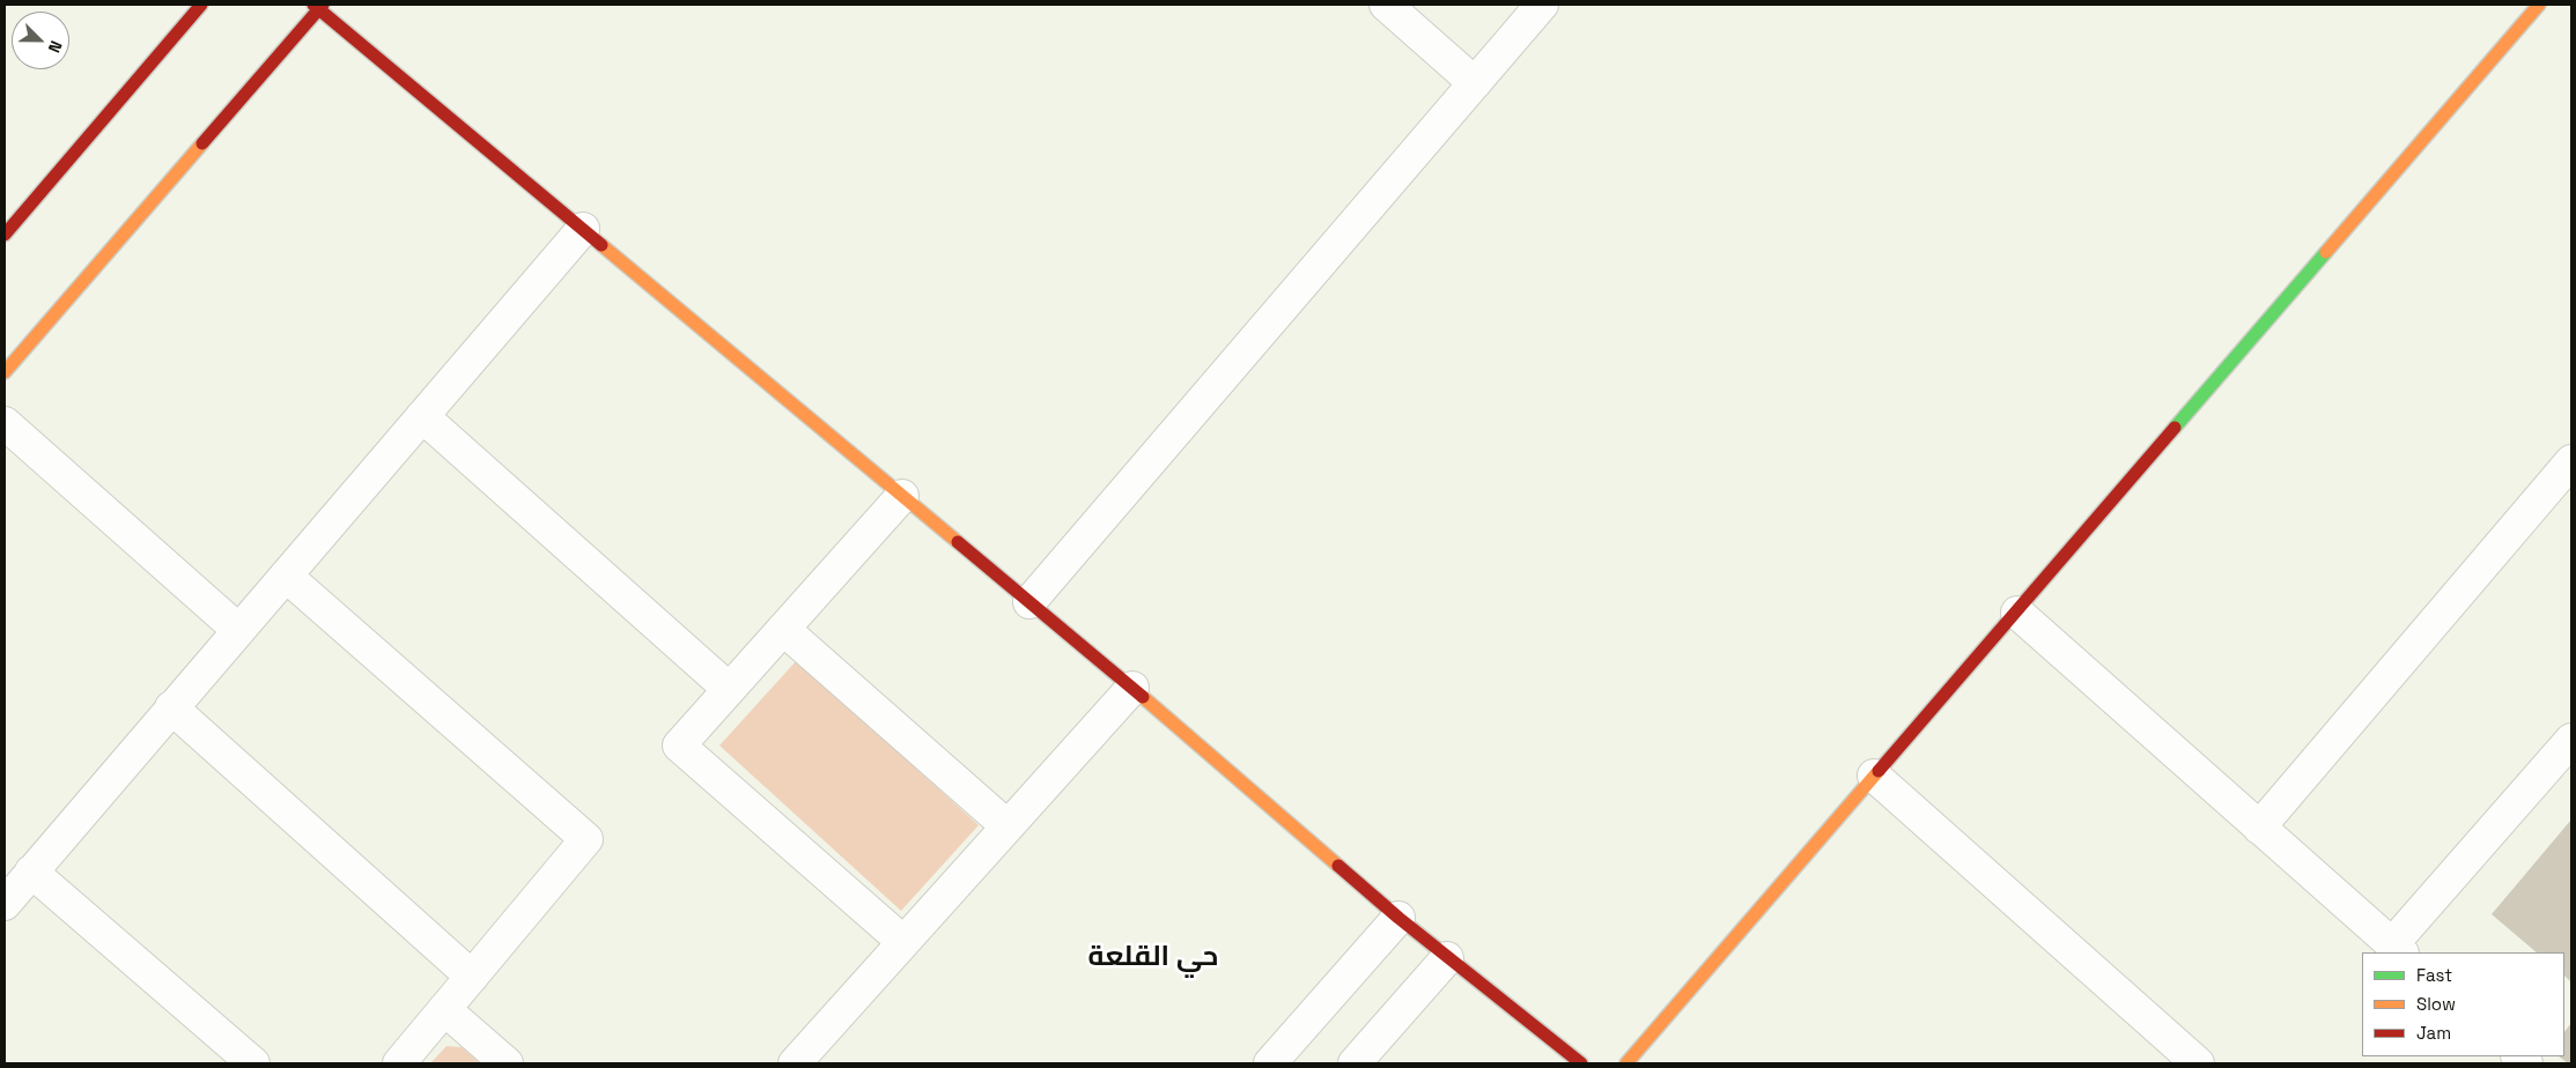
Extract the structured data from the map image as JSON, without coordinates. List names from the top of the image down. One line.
{"districts":["حي القلعة"],"legend":["Fast","Slow","Jam"],"north":"bottom right"}
